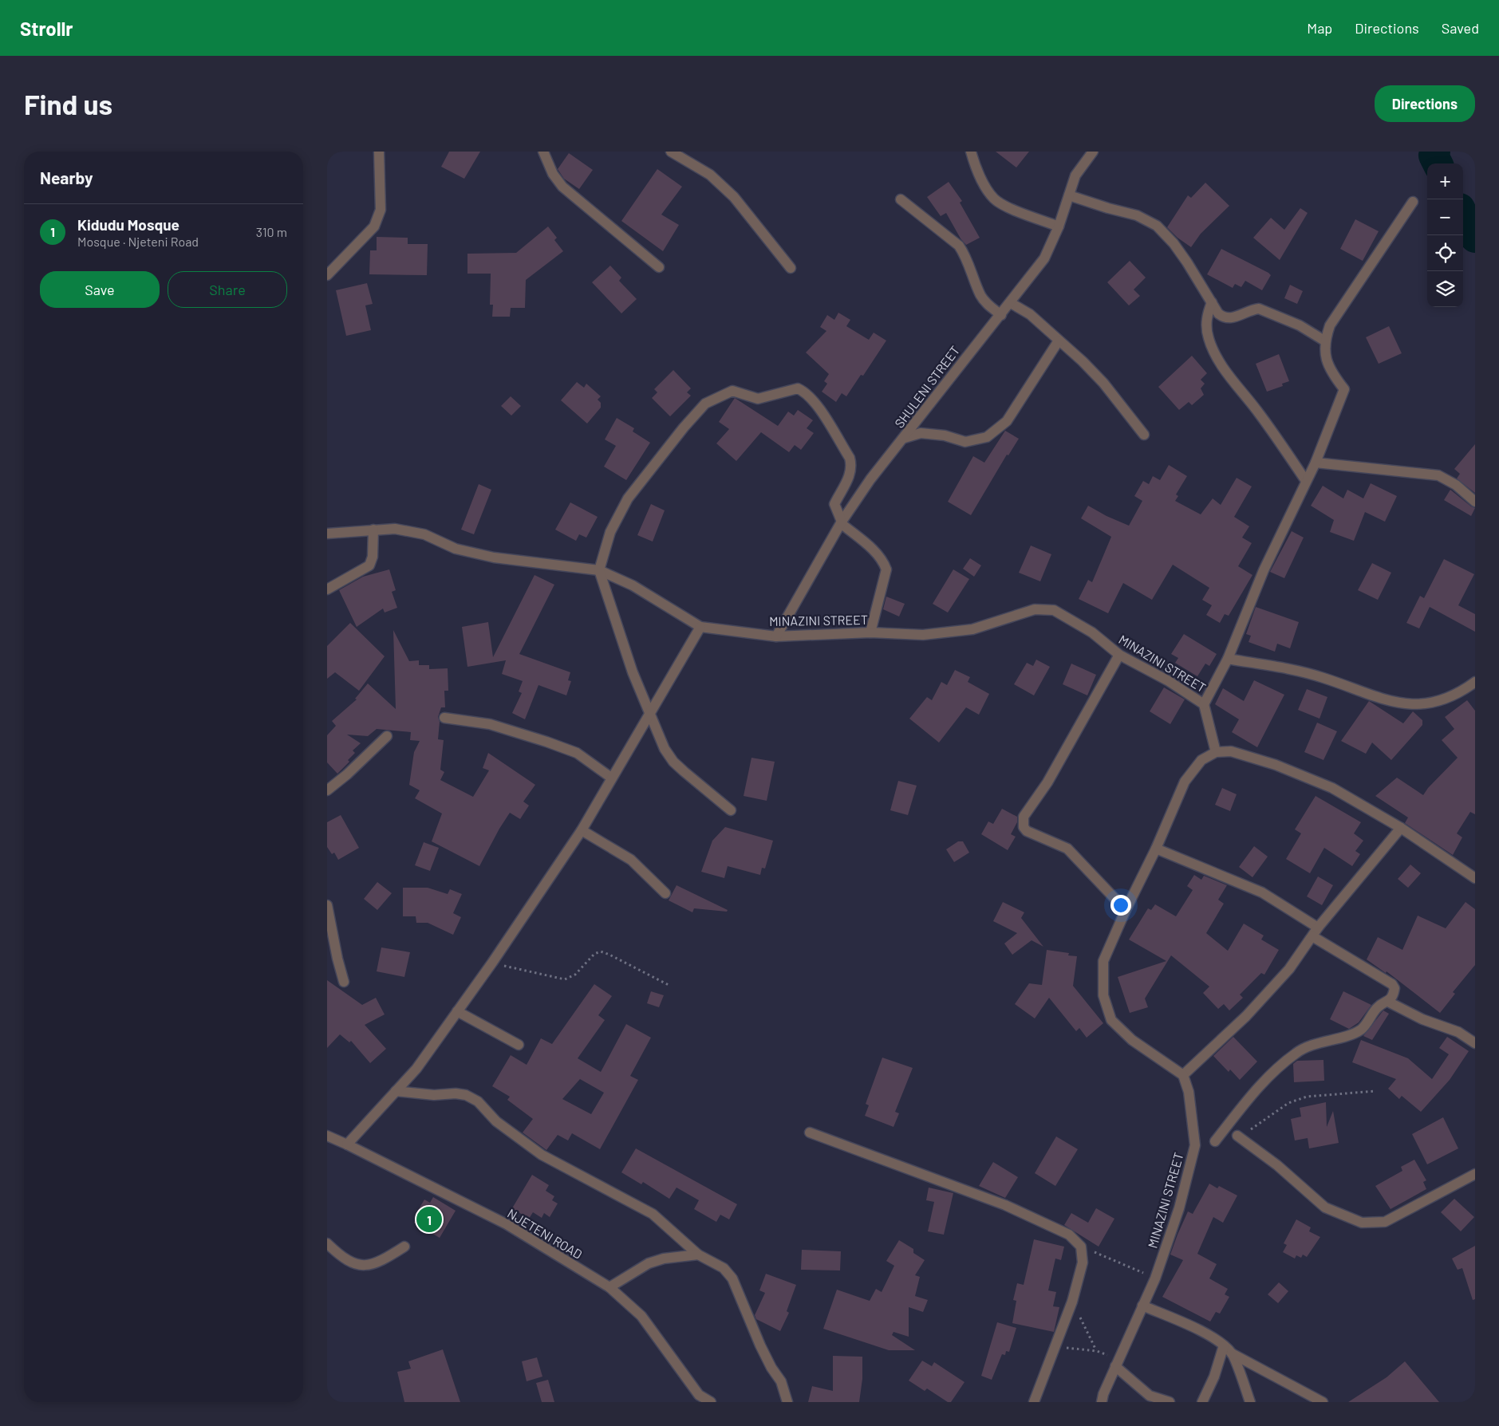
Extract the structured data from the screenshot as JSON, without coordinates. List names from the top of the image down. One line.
{"streets":{"street":["SHULENI STREET","MINAZINI STREET","NJETENI ROAD"]},"crossings":[["SHULENI STREET","MINAZINI STREET"]],"page":{"header":"Strollr","nav":["Map","Directions","Saved"],"buttons":["Directions",["Save","Share"]],"title":"Find us","heading":"Nearby","map_buttons":["+","−"],"list":[{"mark":"1","name":"Kidudu Mosque","note":"Mosque · Njeteni Road","value":"310 m"}],"pins":"1"}}
